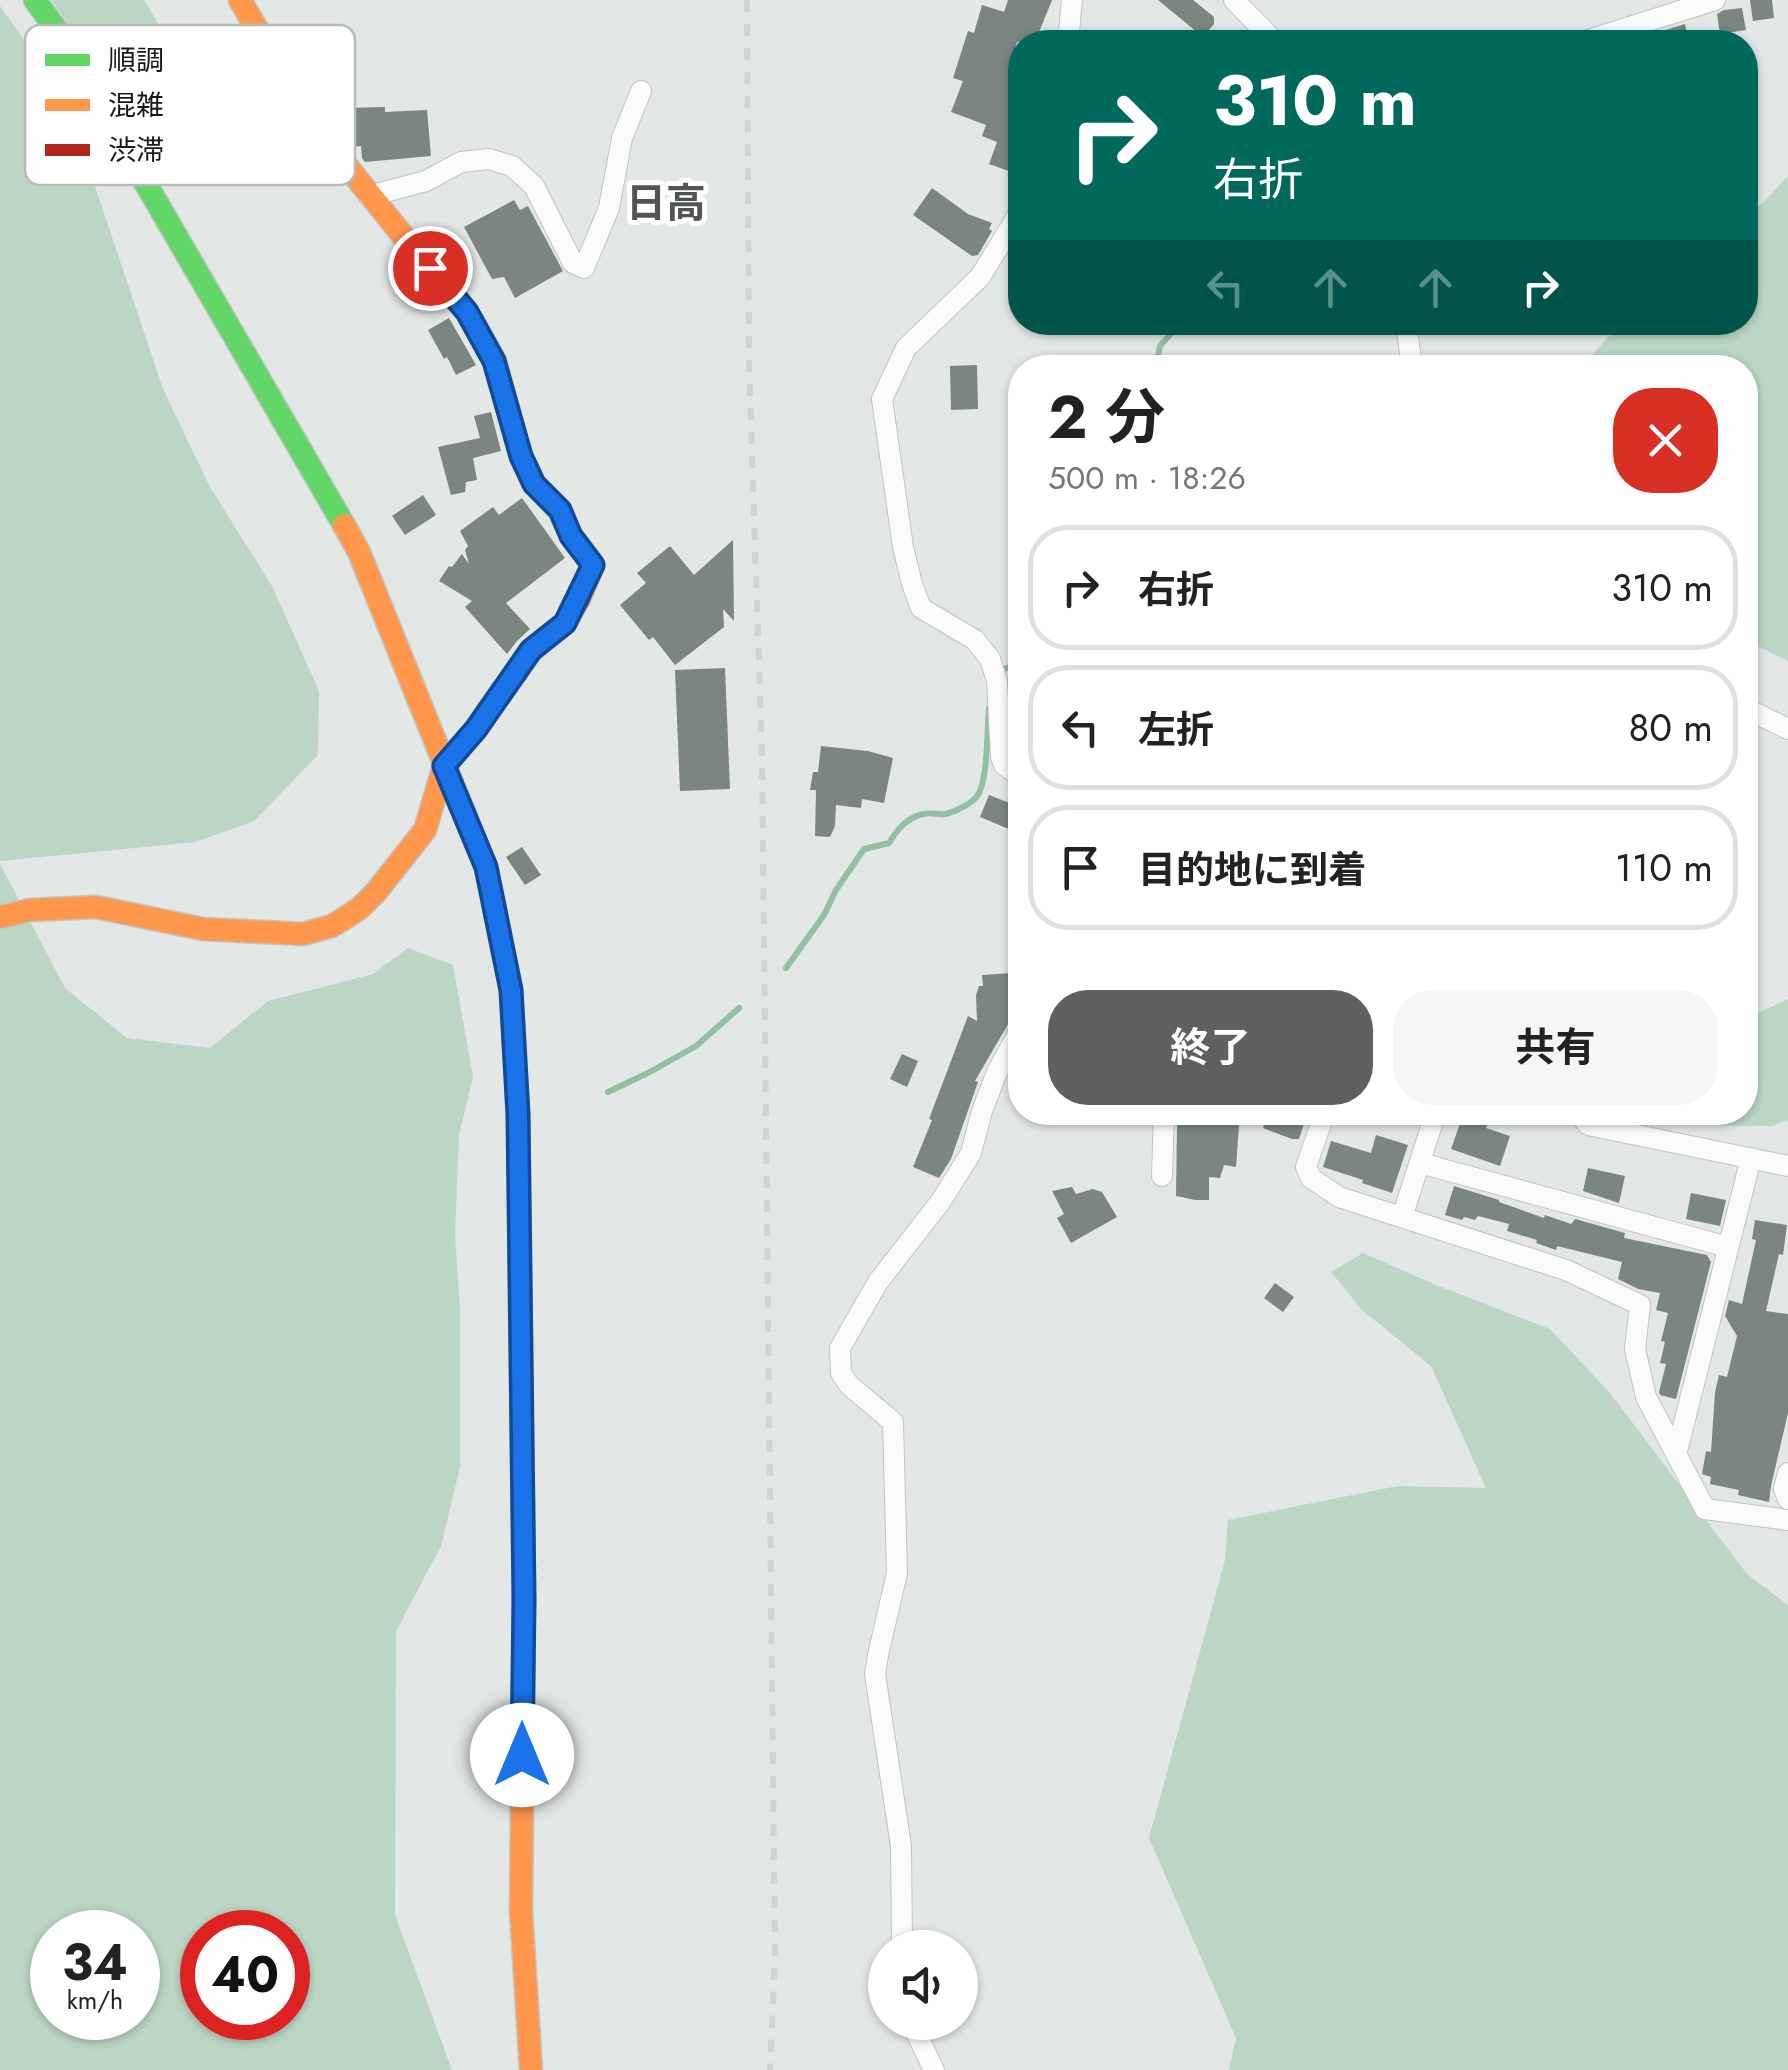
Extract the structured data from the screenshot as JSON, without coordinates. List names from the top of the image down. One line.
{"districts":["日高"],"legend":["順調","混雑","渋滞"],"page":{"turn":["310 m","右折"],"heading":["2 分","500 m · 18:26"],"list":[{"name":"右折","value":"310 m"},{"name":"左折","value":"80 m"},{"name":"目的地に到着","value":"110 m"}],"buttons":["終了","共有"],"speed":"34 km/h","limit":"40"}}
